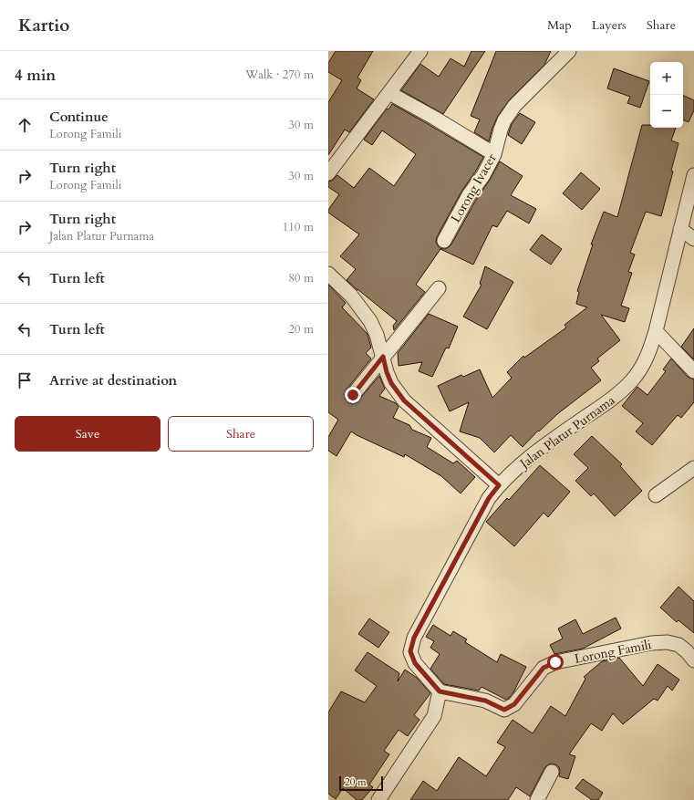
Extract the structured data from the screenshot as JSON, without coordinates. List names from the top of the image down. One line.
{"streets":{"street":["Lorong Ivacer","Jalan Platur Purnama","Lorong Famili"]},"crossings":[["Jalan Platur Purnama","Lorong Famili"]],"scale_bar":"20 m","page":{"header":"Kartio","nav":["Map","Layers","Share"],"heading":["4 min","Walk · 270 m"],"map_buttons":["+","−"],"list":[["Continue","Lorong Famili","30 m"],["Turn right","Lorong Famili","30 m"],["Turn right","Jalan Platur Purnama","110 m"],["Turn left","80 m"],["Turn left","20 m"],"Arrive at destination"],"buttons":["Save","Share"],"scale":"20 m"}}
